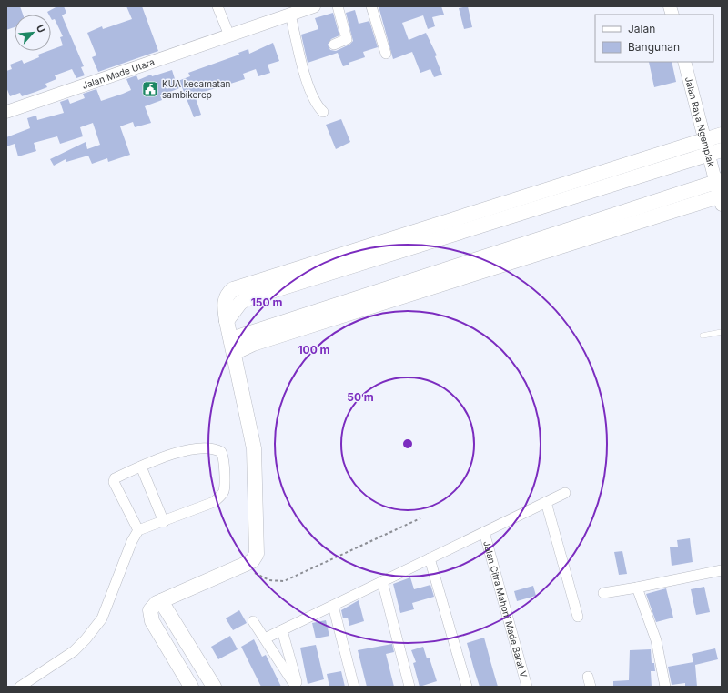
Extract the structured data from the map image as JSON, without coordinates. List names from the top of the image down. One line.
{"streets":{"street":["Jalan Made Utara","Jalan Raya Ngemplak","Jalan Citra Mahoni Made Barat V"]},"places":{"public building":["KUA kecamatan sambikerep"]},"legend":["Jalan","Bangunan"],"north":"top right","rings":["150 m","100 m","50 m"]}
